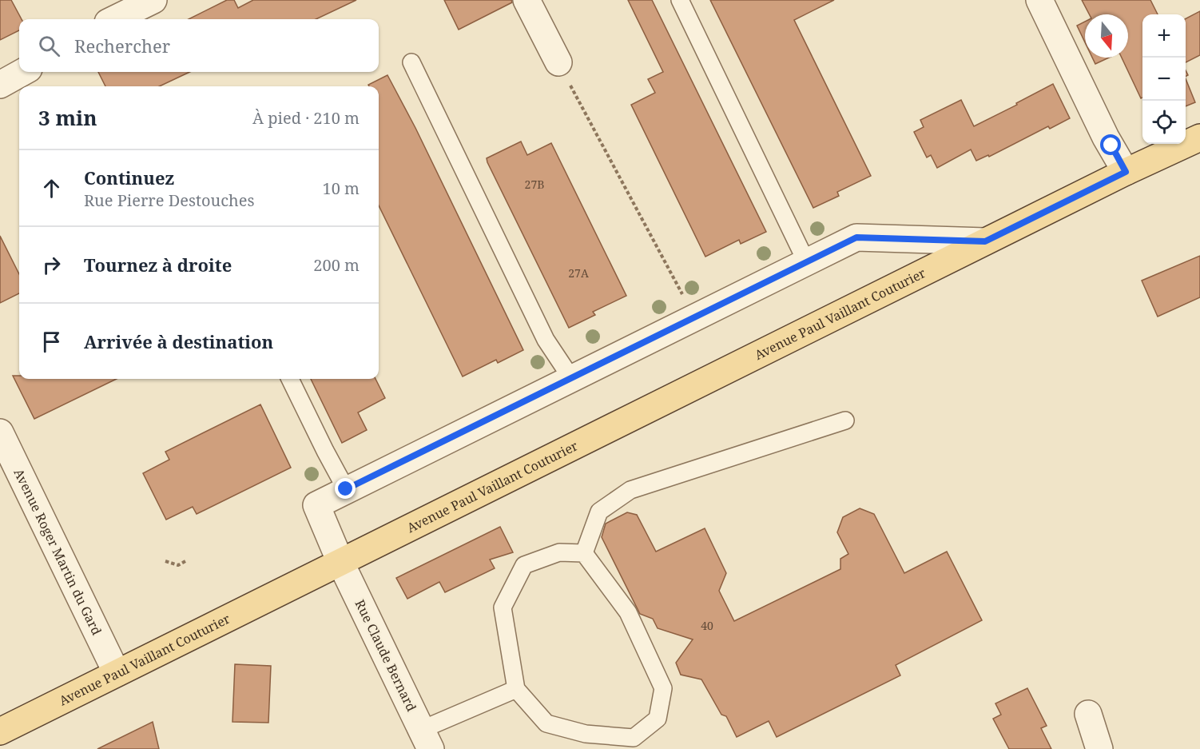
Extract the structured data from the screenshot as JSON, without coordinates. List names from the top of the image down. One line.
{"streets":{"main road":["Avenue Paul Vaillant Couturier"],"street":["Avenue Roger Martin du Gard","Rue Claude Bernard"]},"crossings":[["Avenue Paul Vaillant Couturier","Avenue Roger Martin du Gard"],["Avenue Paul Vaillant Couturier","Rue Claude Bernard"]],"house_numbers":["27B","27A","40"],"north":"bottom","page":{"map_buttons":["+","−"],"search":"Rechercher","heading":["3 min","À pied · 210 m"],"list":[["Continuez","Rue Pierre Destouches","10 m"],["Tournez à droite","200 m"],"Arrivée à destination"]}}
